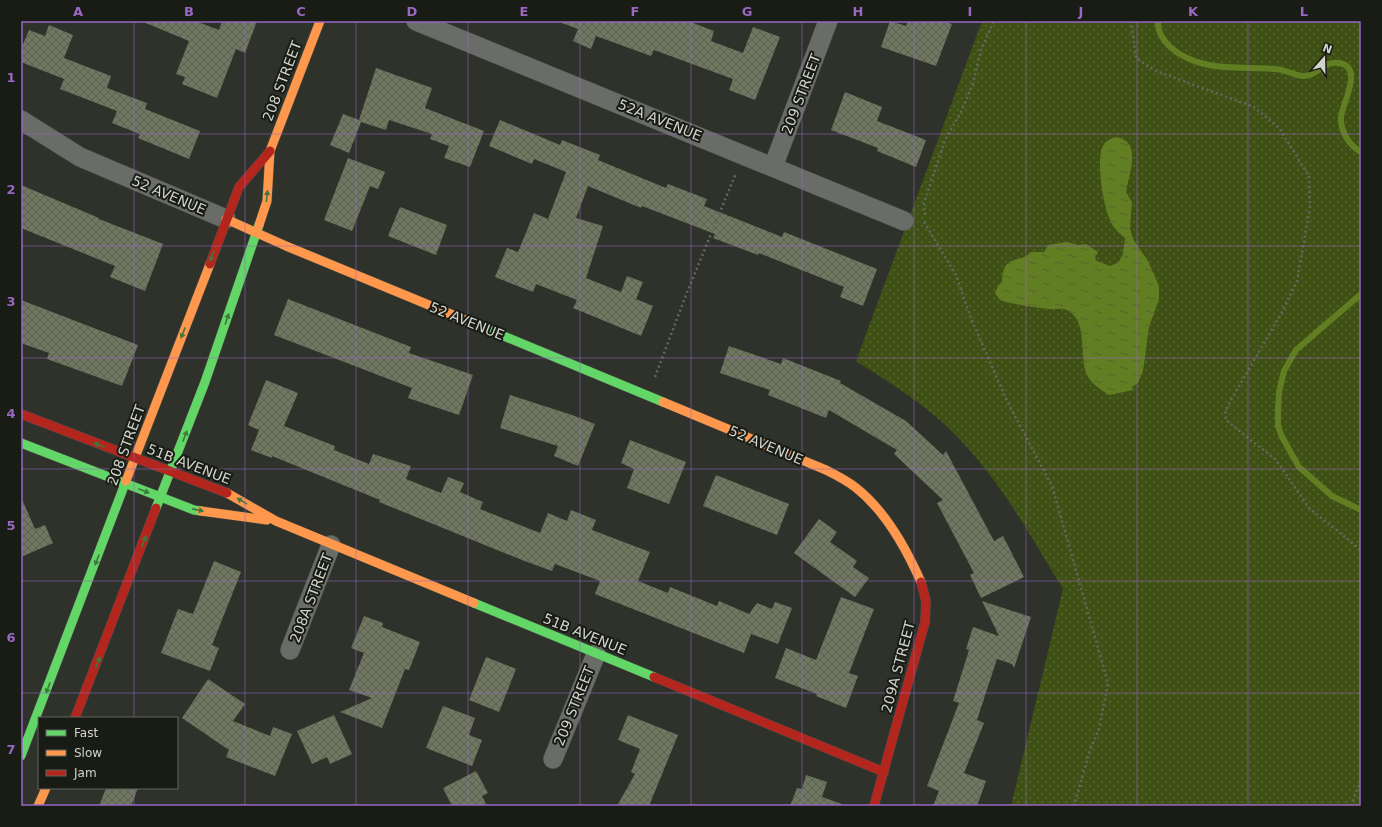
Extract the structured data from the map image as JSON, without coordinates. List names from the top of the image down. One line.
{"streets":{"street":["208 STREET","209 STREET","52A AVENUE","52 AVENUE","51B AVENUE","208A STREET","209A STREET"]},"crossings":[["208 STREET","52 AVENUE"],["208 STREET","51B AVENUE"],["209 STREET","52A AVENUE"],["209 STREET","51B AVENUE"],["52 AVENUE","209A STREET"],["51B AVENUE","208A STREET"],["51B AVENUE","209A STREET"]],"legend":["Fast","Slow","Jam"],"north":"top","grid":{"columns":["A","B","C","D","E","F","G","H","I","J","K","L"],"rows":["1","2","3","4","5","6","7"]}}
